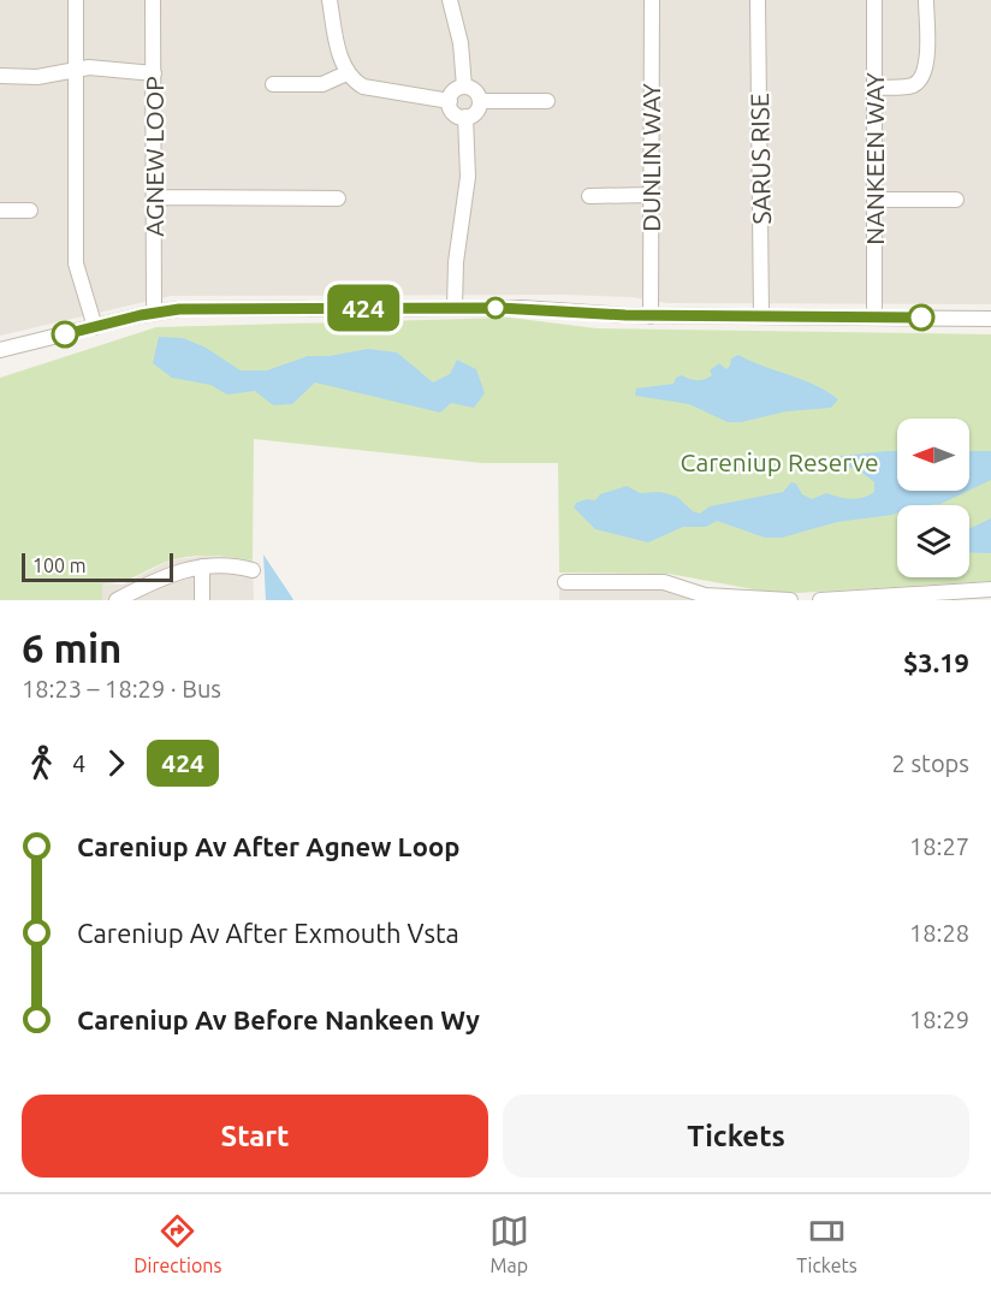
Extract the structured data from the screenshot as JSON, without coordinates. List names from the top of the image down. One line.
{"streets":{"street":["AGNEW LOOP","DUNLIN WAY","SARUS RISE","NANKEEN WAY"]},"parks":["Careniup Reserve"],"lines":["bus line 424"],"scale_bar":"100 m","north":"left","page":{"on_map":"424","scale":"100 m","heading":["6 min","18:23 – 18:29 · Bus","$3.19"],"legs":["4","424","2 stops"],"list":[{"name":"Careniup Av After Agnew Loop","value":"18:27"},{"name":"Careniup Av After Exmouth Vsta","value":"18:28"},{"name":"Careniup Av Before Nankeen Wy","value":"18:29"}],"buttons":["Start","Tickets"],"tabs":["Directions","Map","Tickets"]}}
